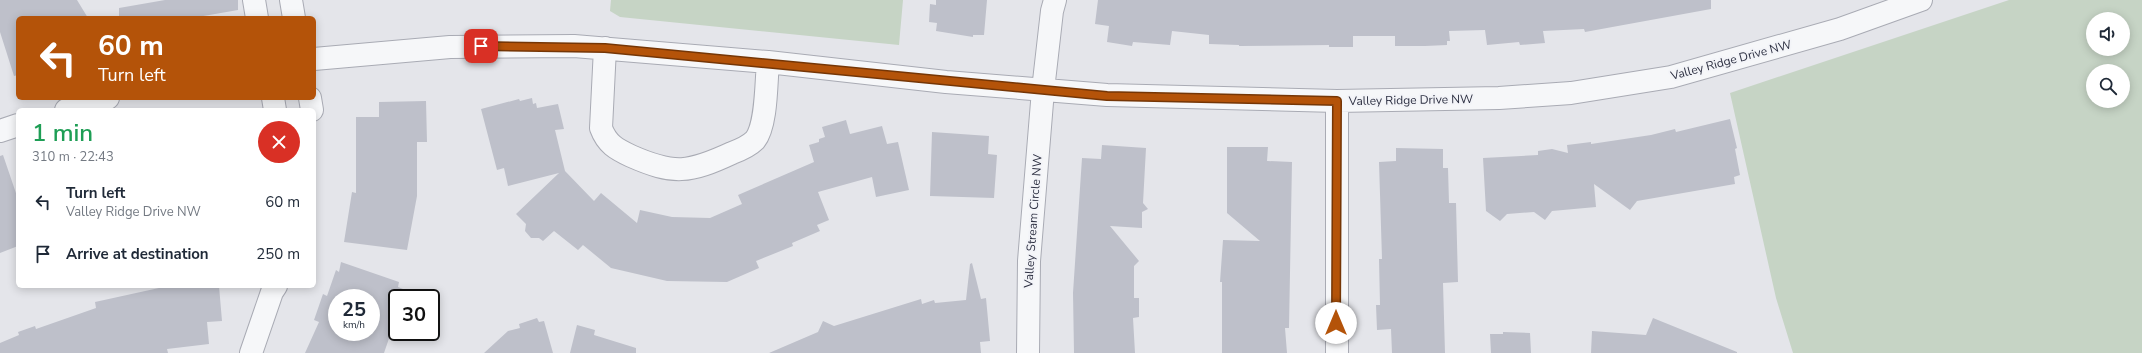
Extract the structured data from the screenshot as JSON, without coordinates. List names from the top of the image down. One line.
{"streets":{"street":["Valley Ridge Drive NW","Valley Stream Circle NW"]},"crossings":[["Valley Ridge Drive NW","Valley Stream Circle NW"]],"page":{"turn":["60 m","Turn left"],"heading":["1 min","310 m · 22:43"],"list":[{"name":"Turn left","note":"Valley Ridge Drive NW","value":"60 m"},{"name":"Arrive at destination","value":"250 m"}],"speed":"25 km/h","limit":"30"}}
